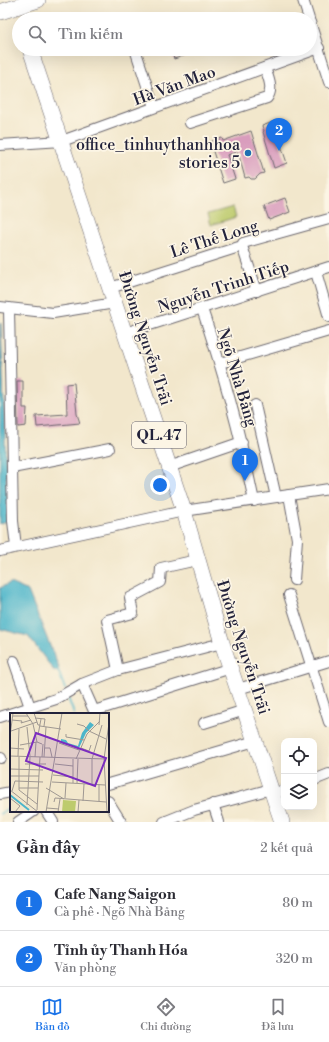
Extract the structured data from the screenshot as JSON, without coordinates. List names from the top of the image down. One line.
{"streets":{"highway":["Đường Nguyễn Trãi","QL.47"],"street":["Hà Văn Mao","Lê Thế Long","Nguyễn Trinh Tiếp","Ngõ Nhà Bảng"]},"crossings":[["Hà Văn Mao","Đường Nguyễn Trãi"],["Lê Thế Long","Đường Nguyễn Trãi"],["Nguyễn Trinh Tiếp","Đường Nguyễn Trãi"],["Nguyễn Trinh Tiếp","Ngõ Nhà Bảng"]],"places":["office_tinhuythanhhoa stories 5"],"page":{"search":"Tìm kiếm","pins":["2","1"],"heading":["Gần đây","2 kết quả"],"list":[{"mark":"1","name":"Cafe Nang Saigon","note":"Cà phê · Ngõ Nhà Bảng","value":"80 m"},{"mark":"2","name":"Tỉnh ủy Thanh Hóa","note":"Văn phòng","value":"320 m"}],"nav":["Bản đồ","Chỉ đường","Đã lưu"]}}
